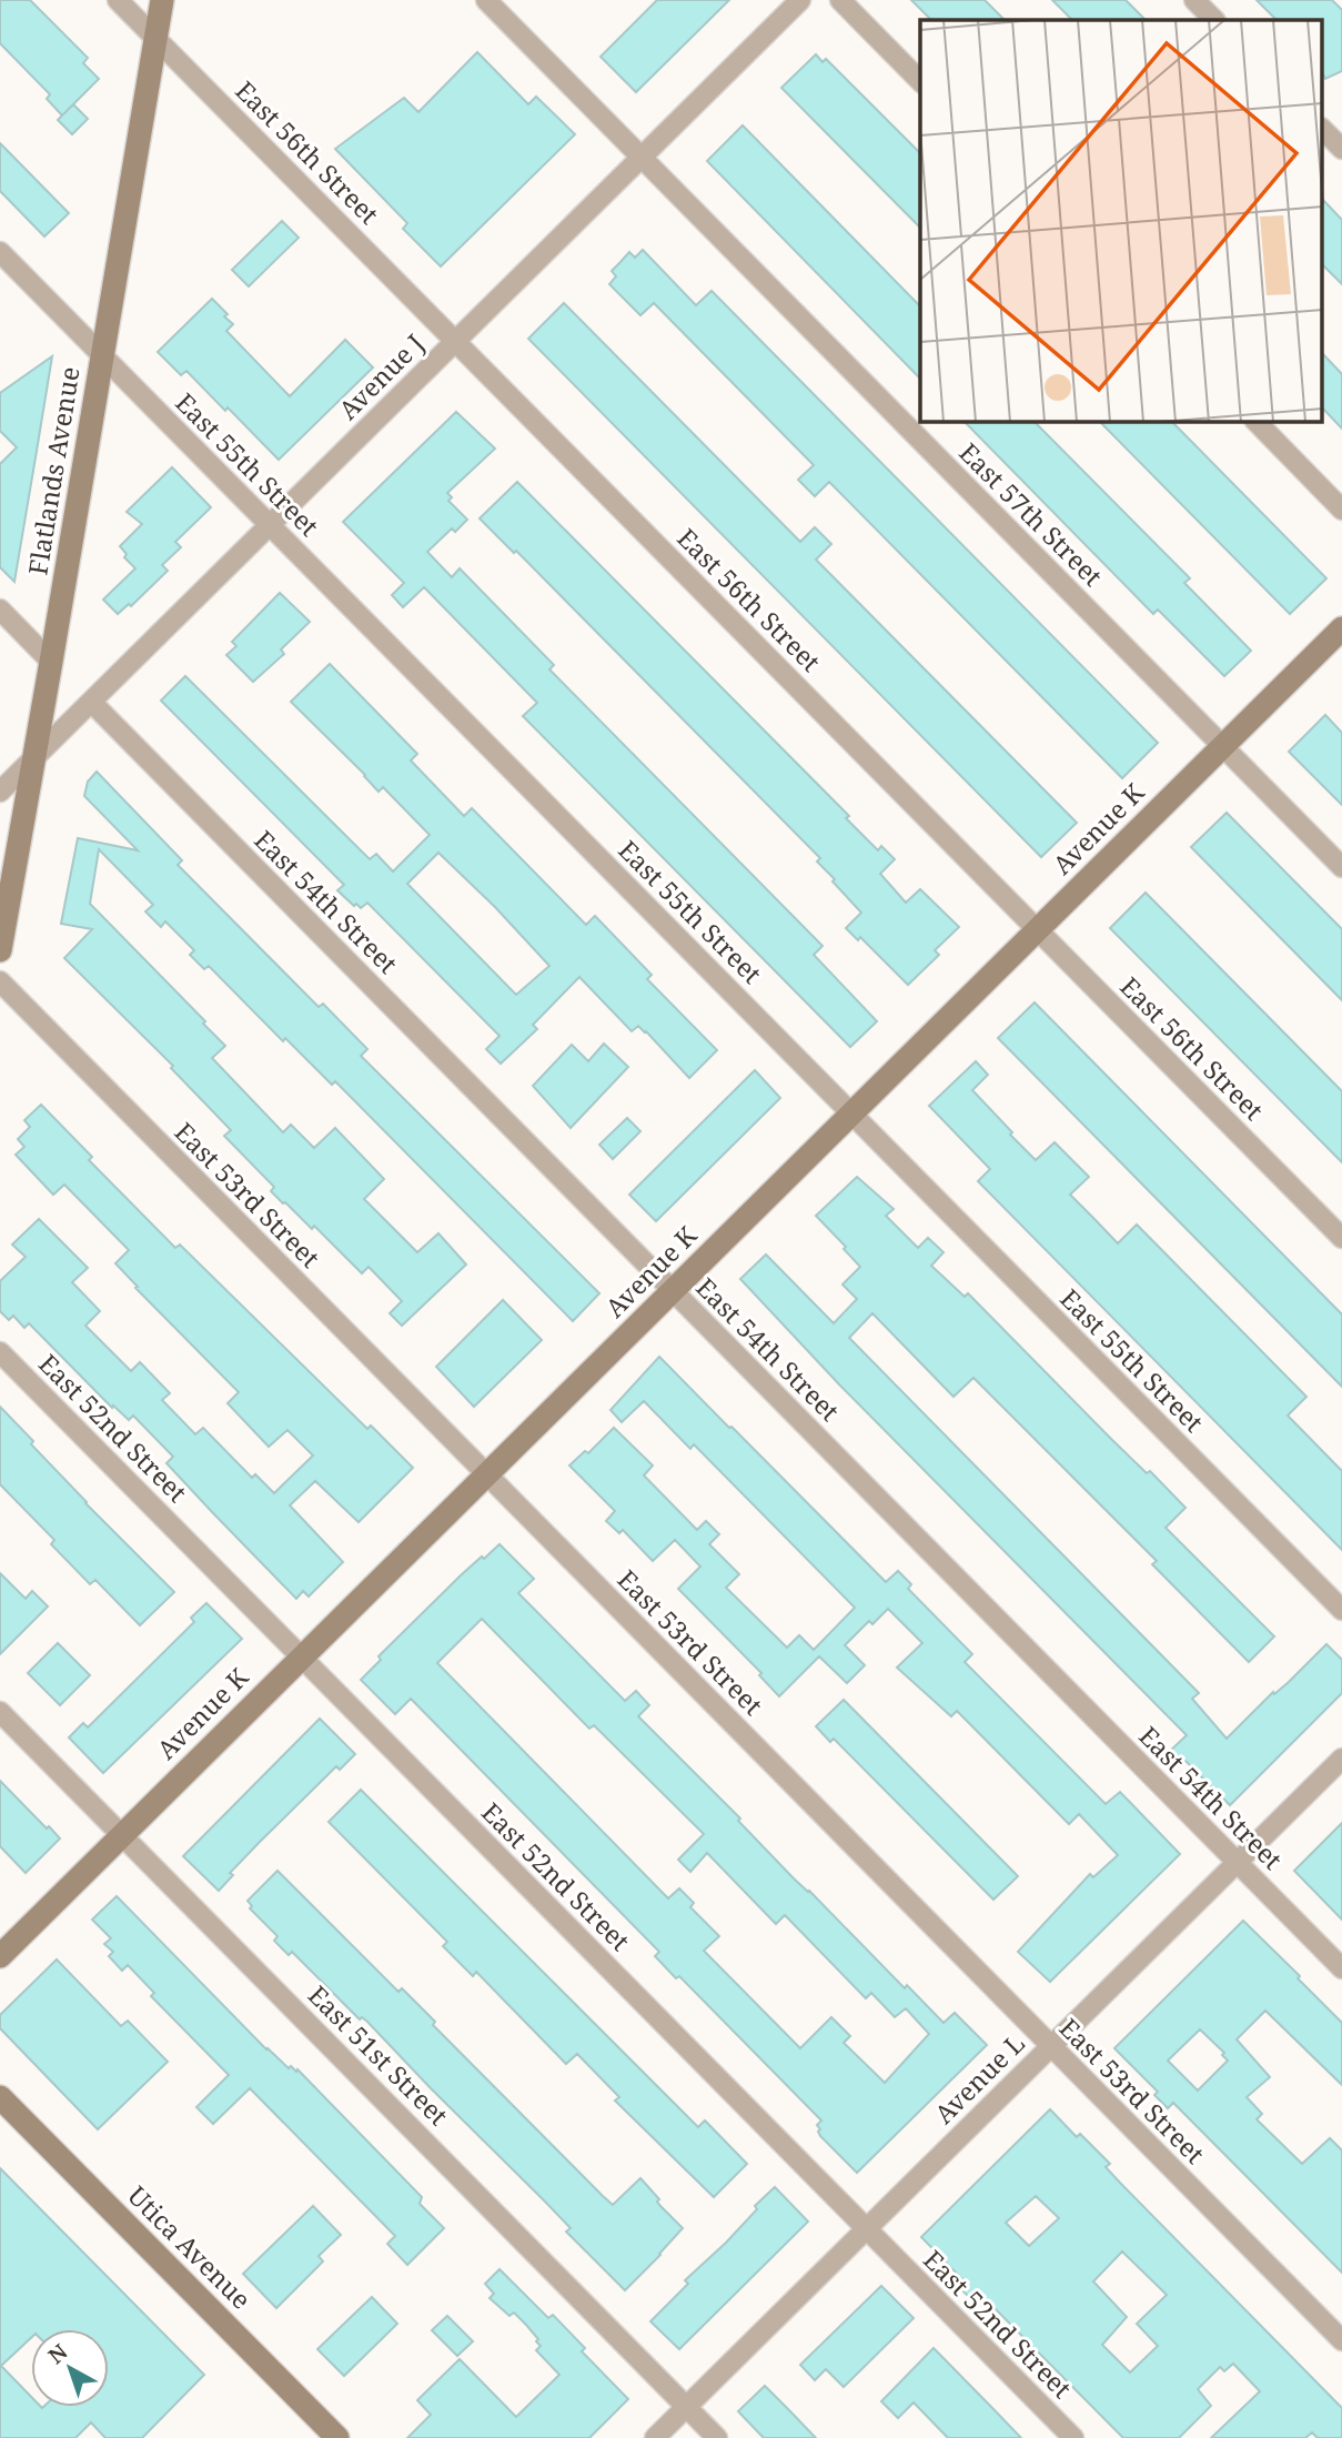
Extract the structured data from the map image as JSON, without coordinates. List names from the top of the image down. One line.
{"streets":{"street":["East 56th Street","Avenue J","East 55th Street","Flatlands Avenue","East 57th Street","Avenue K","East 54th Street","East 53rd Street","East 52nd Street","East 51st Street","Avenue L","Utica Avenue"]},"crossings":[["East 56th Street","Avenue J"],["East 56th Street","Flatlands Avenue"],["East 56th Street","Avenue K"],["Avenue J","East 55th Street"],["Avenue J","Flatlands Avenue"],["Avenue J","East 57th Street"],["Avenue J","East 54th Street"],["East 55th Street","Flatlands Avenue"],["East 55th Street","Avenue K"],["East 57th Street","Avenue K"],["Avenue K","East 54th Street"],["Avenue K","East 53rd Street"],["Avenue K","East 52nd Street"],["Avenue K","East 51st Street"],["East 54th Street","Avenue L"],["East 53rd Street","Avenue L"],["East 52nd Street","Avenue L"],["East 51st Street","Avenue L"]],"north":"top left"}
